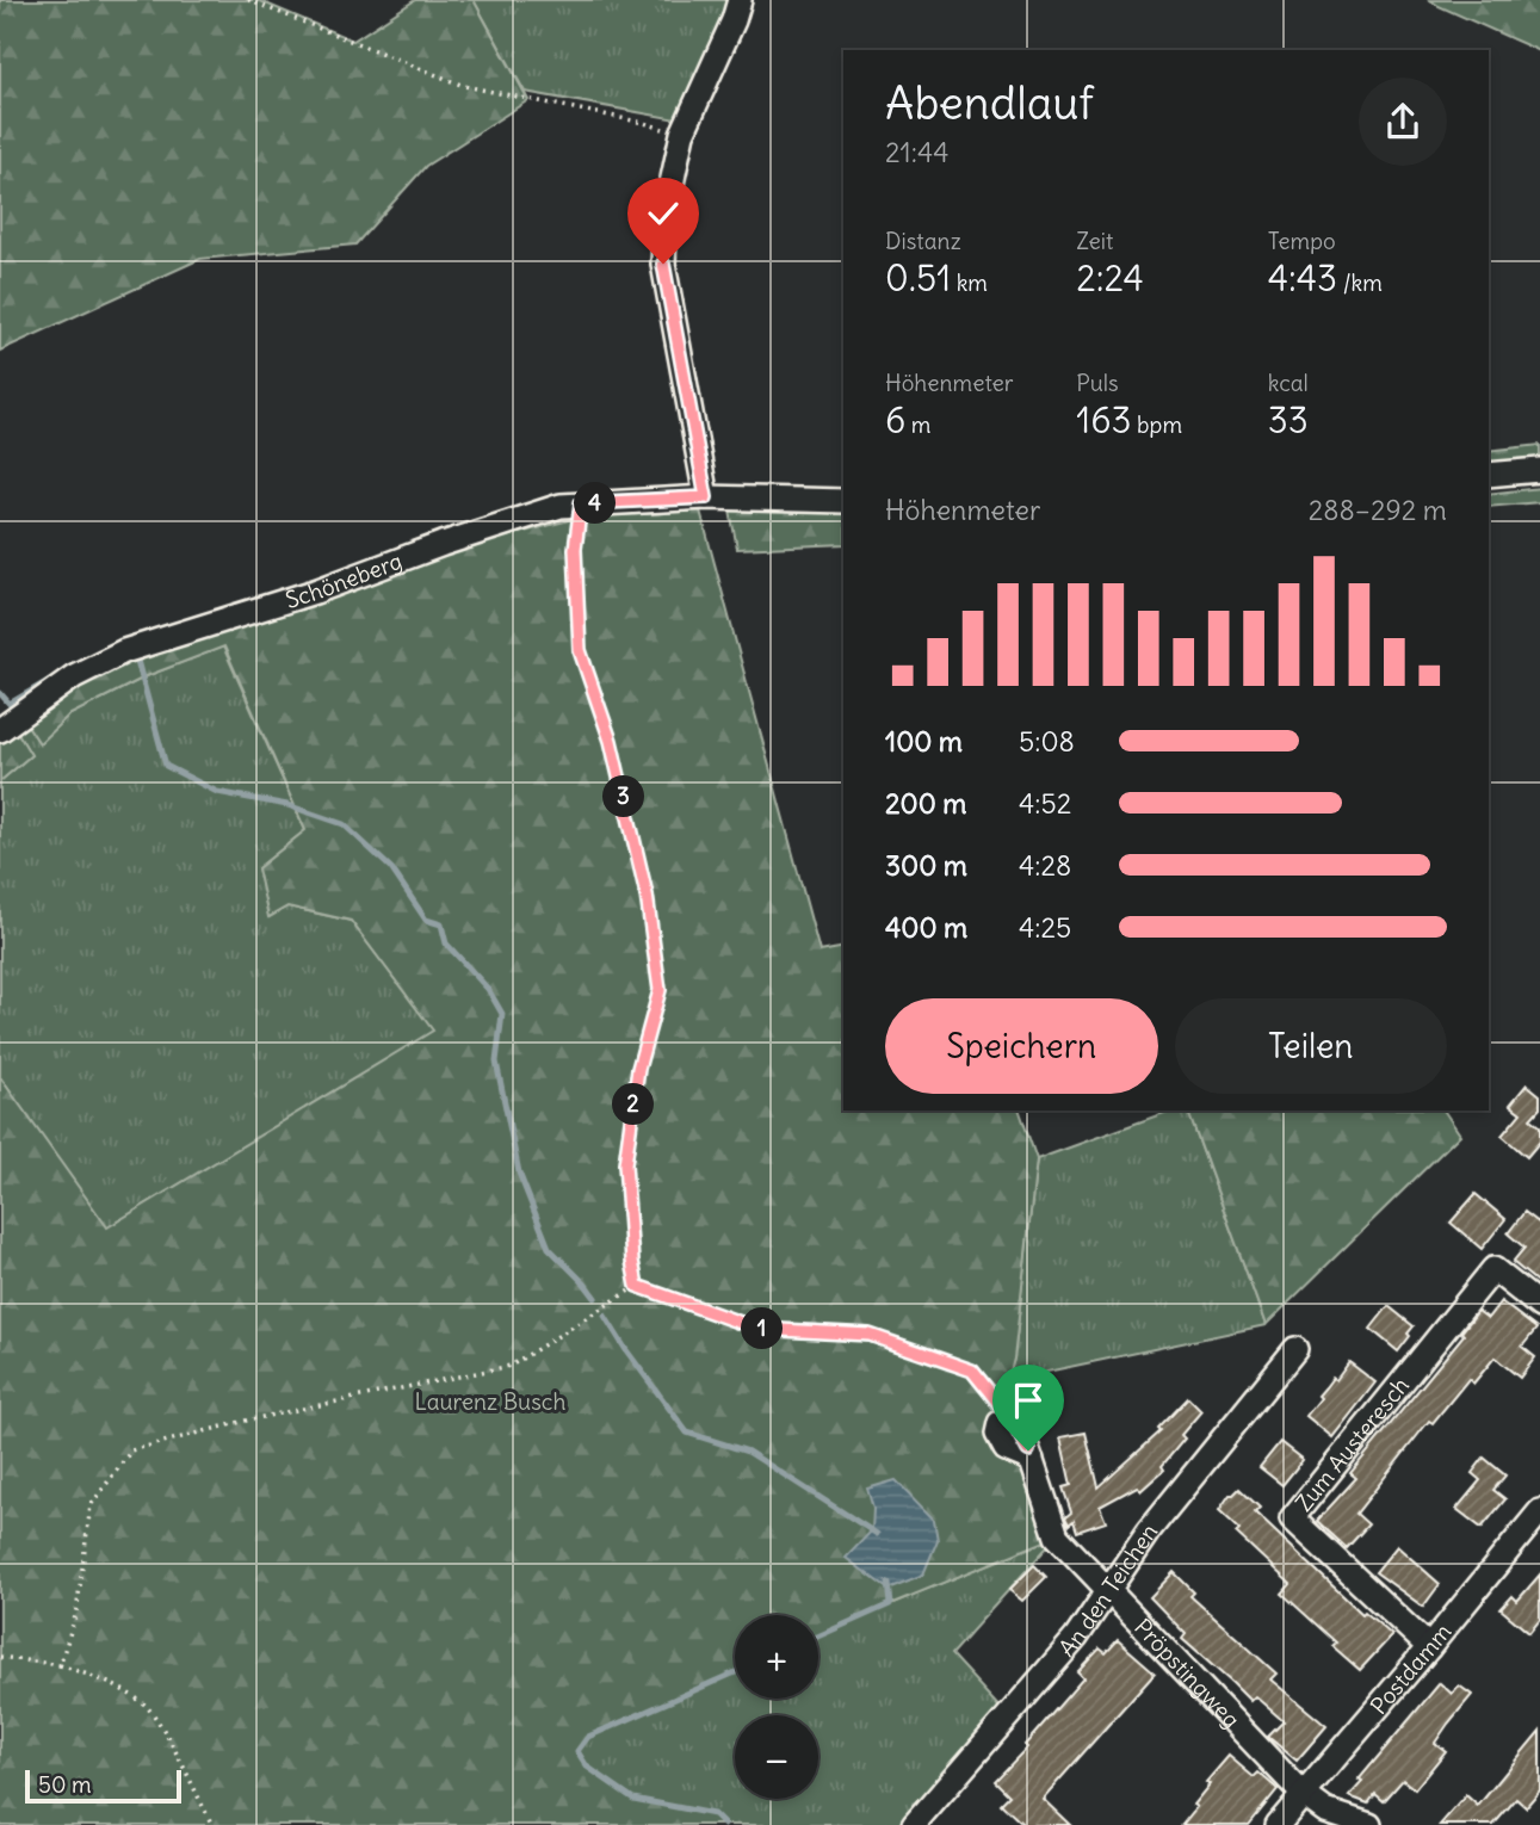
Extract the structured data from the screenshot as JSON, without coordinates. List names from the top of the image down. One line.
{"streets":{"street":["Schöneberg","Zum Austeresch","An den Teichen","Postdamm","Pröpstingweg"]},"crossings":[["Zum Austeresch","Postdamm"],["An den Teichen","Pröpstingweg"],["Postdamm","Pröpstingweg"]],"parks":["Laurenz Busch"],"scale_bar":"50 m","page":{"heading":["Abendlauf","21:44"],"stats":[["Distanz","0.51 km"],["Zeit","2:24"],["Tempo","4:43 /km"],["Höhenmeter","6 m"],["Puls","163 bpm"],["kcal","33"]],"chart":["Höhenmeter","288–292 m"],"pins":["4","3","2","1"],"list":[{"name":"100 m","note":"5:08"},{"name":"200 m","note":"4:52"},{"name":"300 m","note":"4:28"},{"name":"400 m","note":"4:25"}],"buttons":["Speichern","Teilen"],"map_buttons":["+","−"],"scale":"50 m"}}
